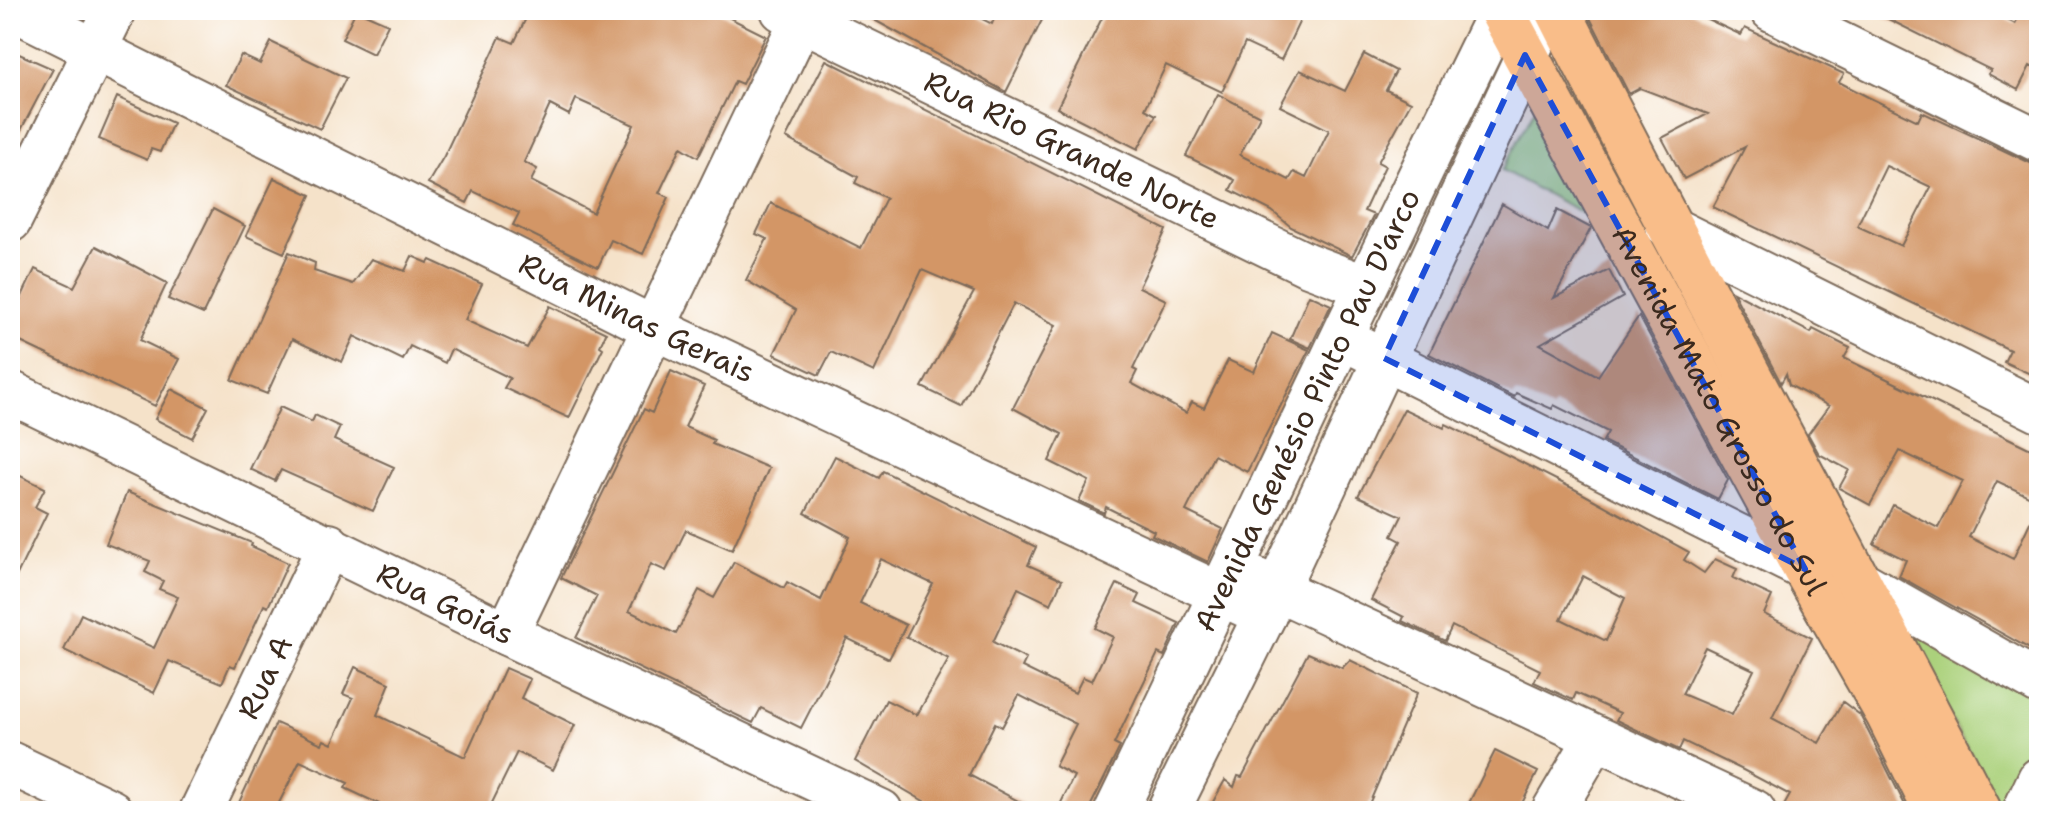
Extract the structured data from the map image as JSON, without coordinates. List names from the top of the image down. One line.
{"streets":{"main road":["Avenida Mato Grosso do Sul"],"street":["Rua Rio Grande Norte","Rua Minas Gerais","Avenida Genésio Pinto Pau D'arco","Rua Goiás","Rua A"]},"crossings":[["Rua Rio Grande Norte","Avenida Genésio Pinto Pau D'arco"],["Rua Minas Gerais","Avenida Genésio Pinto Pau D'arco"],["Avenida Genésio Pinto Pau D'arco","Avenida Mato Grosso do Sul"],["Rua Goiás","Rua A"]]}
